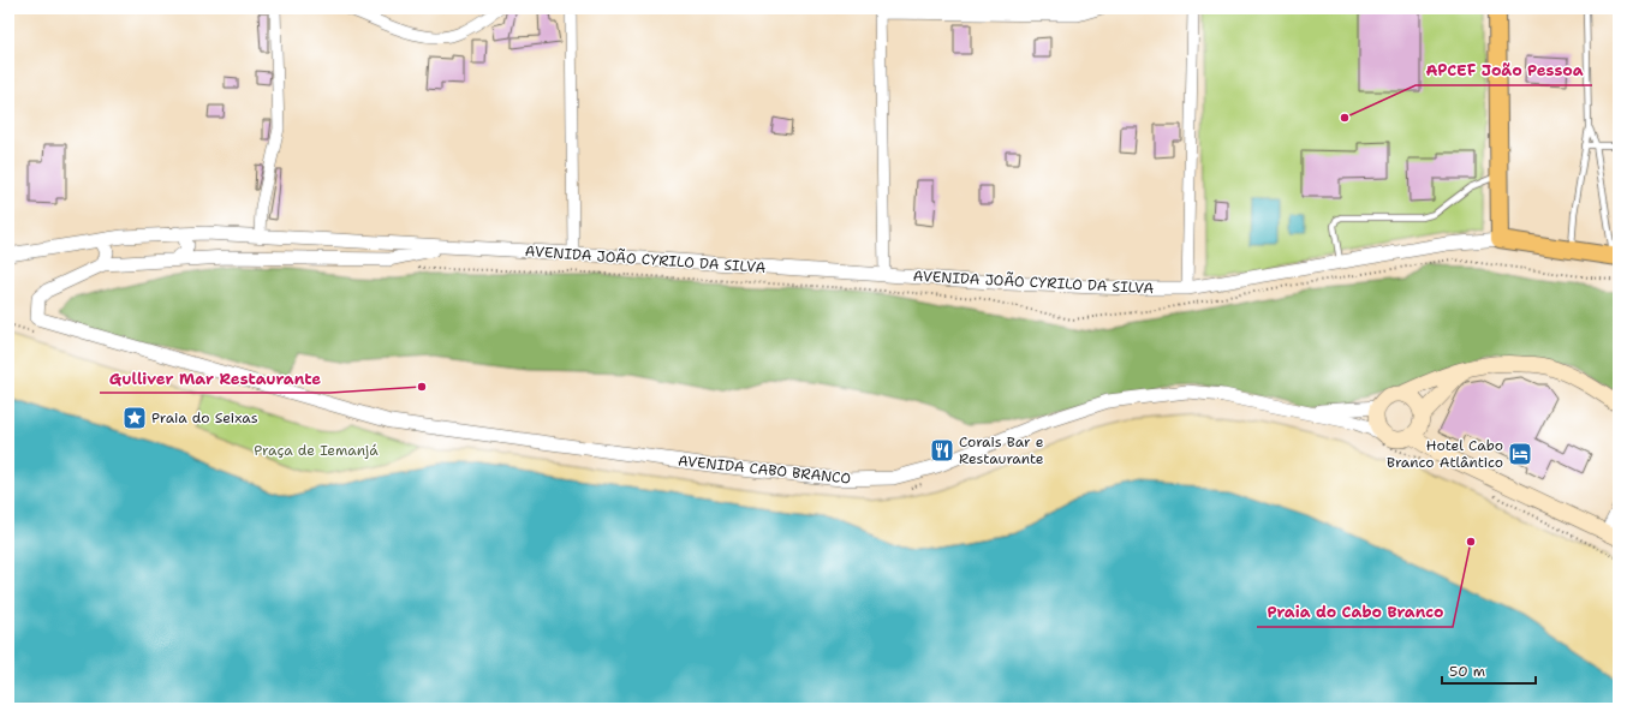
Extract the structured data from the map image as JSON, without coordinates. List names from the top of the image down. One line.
{"streets":{"main road":["AVENIDA JOÃO CYRILO DA SILVA"],"street":["AVENIDA CABO BRANCO"]},"crossings":[["AVENIDA JOÃO CYRILO DA SILVA","AVENIDA CABO BRANCO"]],"parks":["Praça de Iemanjá"],"places":{"other":["APCEF João Pessoa","Gulliver Mar Restaurante","Praia do Cabo Branco"],"place":["Praia do Seixas"],"restaurant":["Corais Bar e Restaurante"],"hotel":["Hotel Cabo Branco Atlântico"]},"scale_bar":"50 m"}
